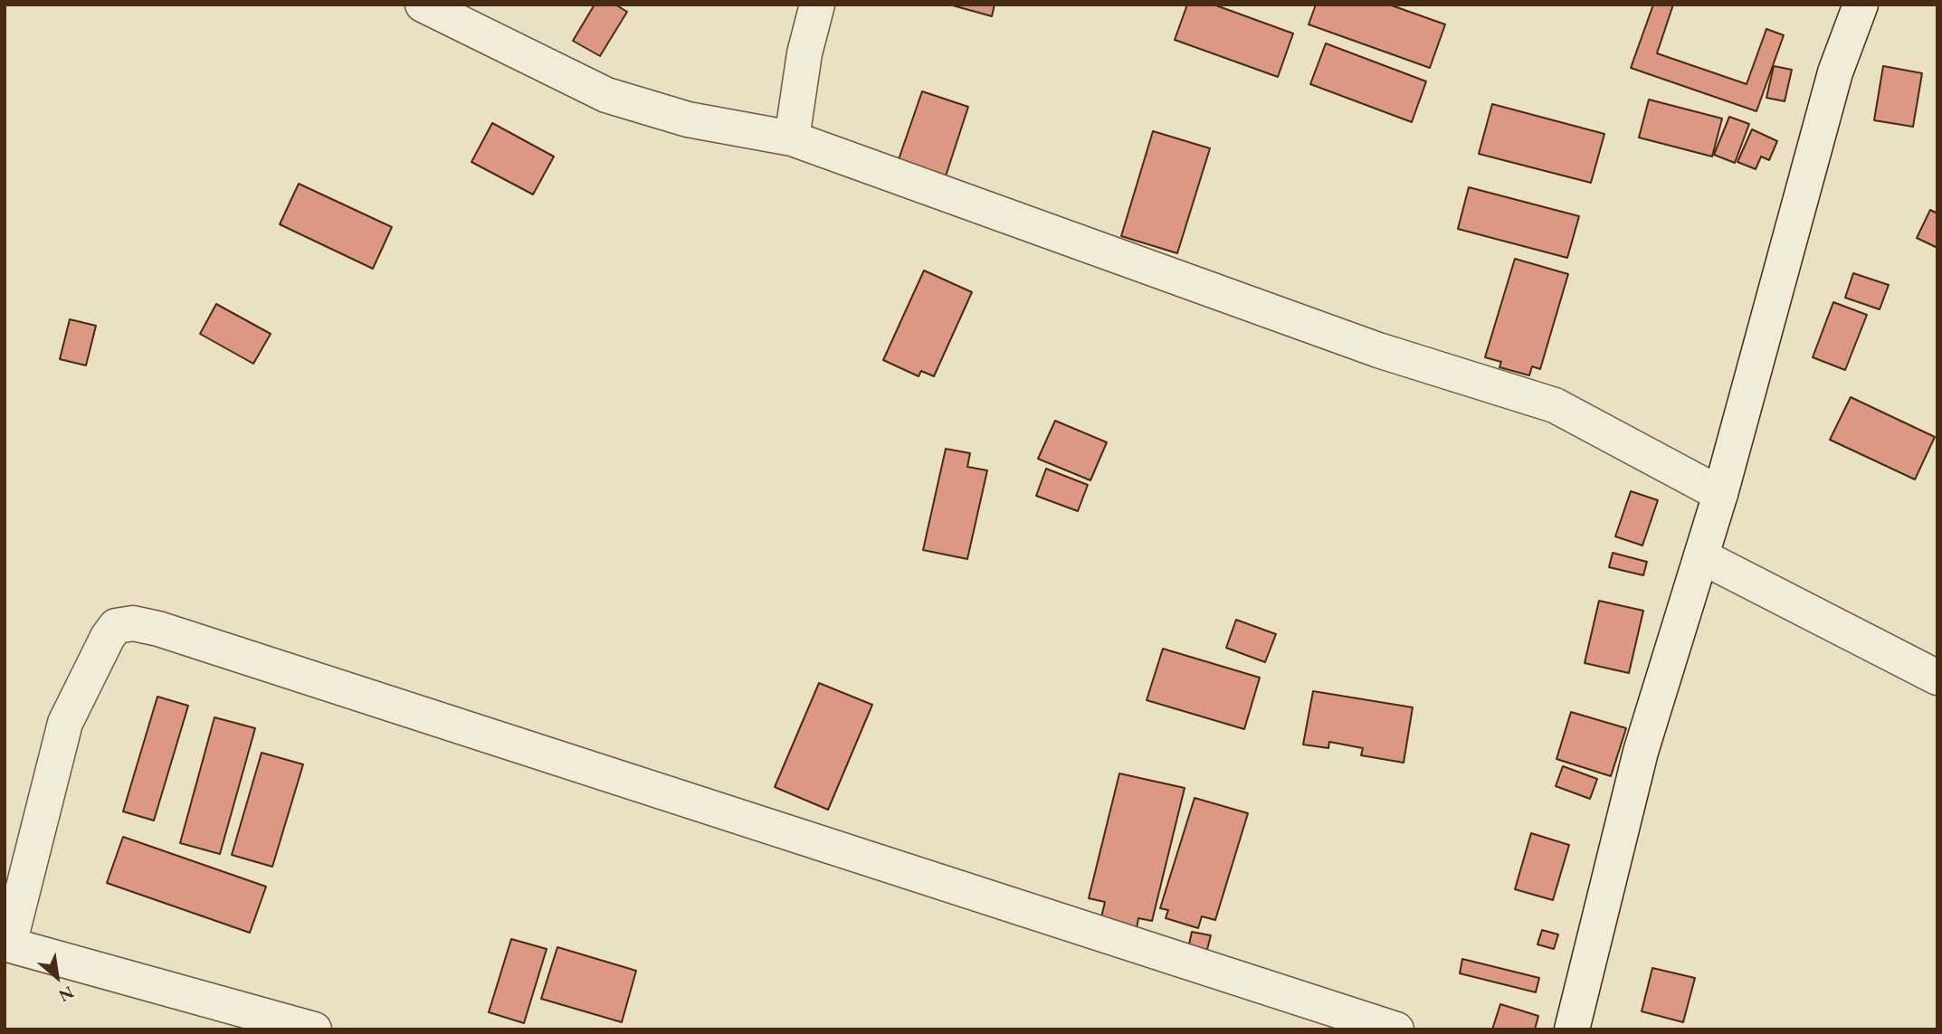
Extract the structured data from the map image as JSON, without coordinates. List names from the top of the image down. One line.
{"north":"bottom right"}
